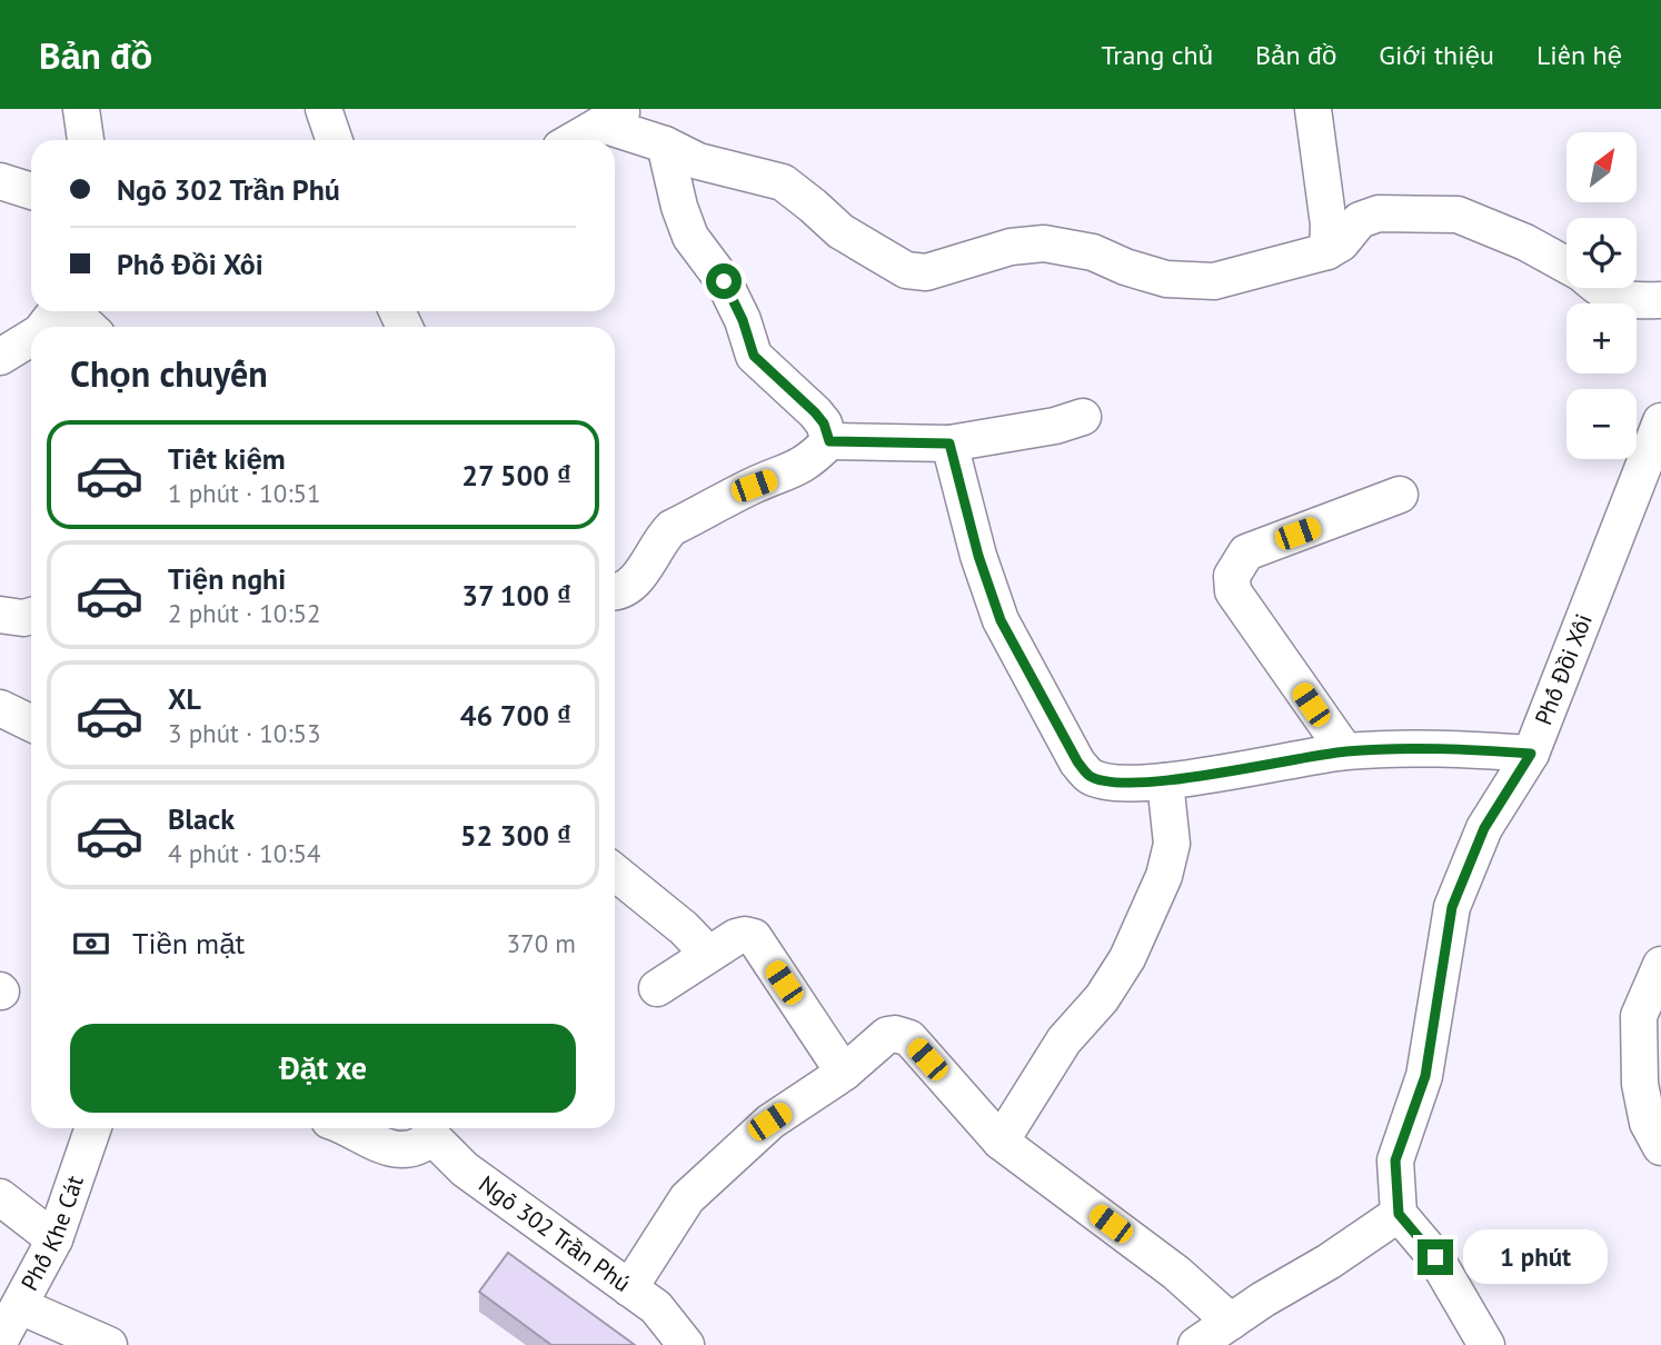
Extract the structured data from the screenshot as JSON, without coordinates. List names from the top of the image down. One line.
{"streets":{"street":["Phố Đồi Xôi","Phố Khe Cát","Ngõ 302 Trần Phú"]},"north":"top right","page":{"header":"Bản đồ","nav":["Trang chủ","Bản đồ","Giới thiệu","Liên hệ"],"map_buttons":["+","−"],"banner":["Ngõ 302 Trần Phú","Phố Đồi Xôi"],"heading":"Chọn chuyến","list":[{"name":"Tiết kiệm","note":"1 phút · 10:51","value":"27 500 ₫"},{"name":"Tiện nghi","note":"2 phút · 10:52","value":"37 100 ₫"},{"name":"XL","note":"3 phút · 10:53","value":"46 700 ₫"},{"name":"Black","note":"4 phút · 10:54","value":"52 300 ₫"}],"pay":["Tiền mặt","370 m"],"buttons":"Đặt xe","bubble":"1 phút"}}
